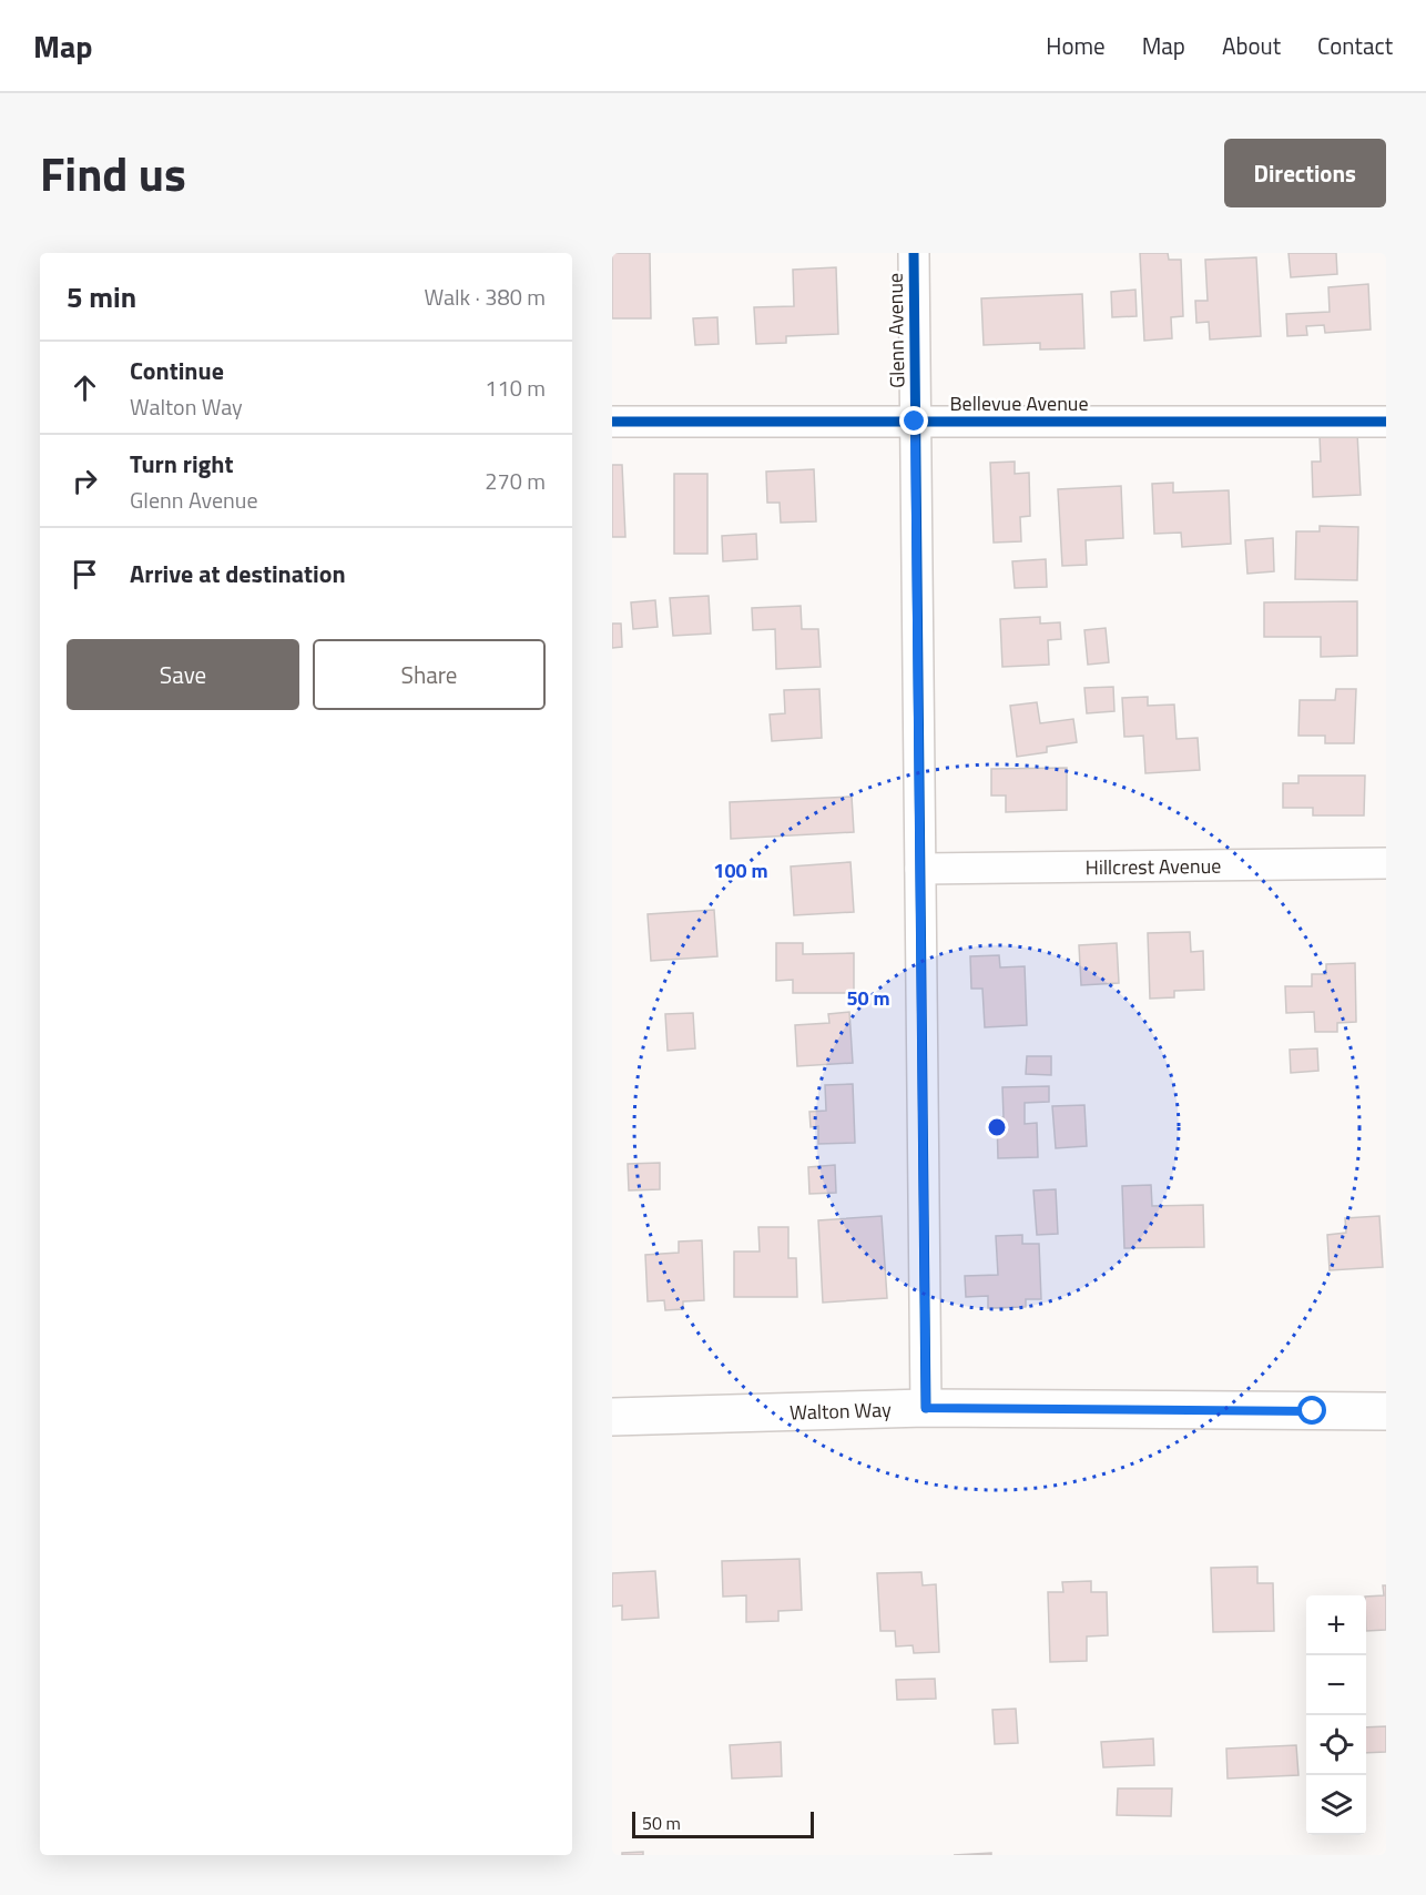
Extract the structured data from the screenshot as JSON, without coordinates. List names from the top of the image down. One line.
{"streets":{"main road":["Walton Way"],"street":["Glenn Avenue","Bellevue Avenue","Hillcrest Avenue"]},"crossings":[["Glenn Avenue","Bellevue Avenue"],["Glenn Avenue","Hillcrest Avenue"],["Glenn Avenue","Walton Way"]],"scale_bar":"50 m","page":{"header":"Map","nav":["Home","Map","About","Contact"],"title":"Find us","buttons":["Directions",["Save","Share"]],"heading":["5 min","Walk · 380 m"],"list":[["Continue","Walton Way","110 m"],["Turn right","Glenn Avenue","270 m"],"Arrive at destination"],"map_buttons":["+","−"],"scale":"50 m"},"rings":["100 m","50 m"]}
